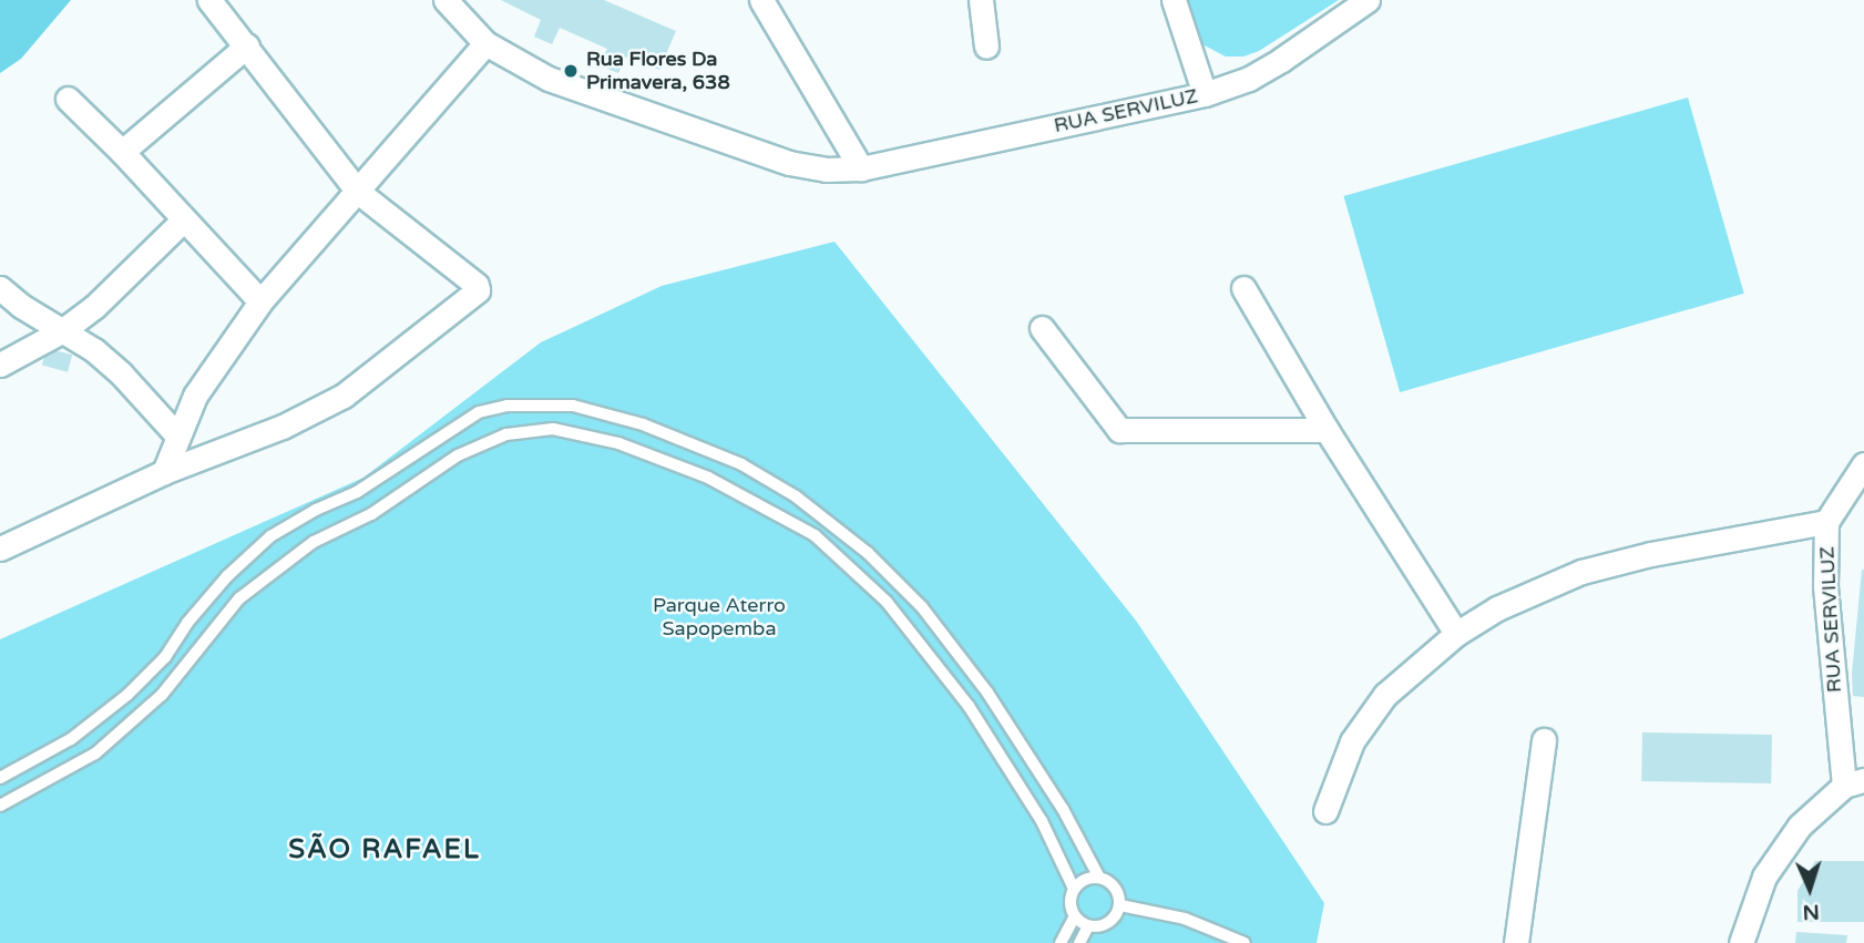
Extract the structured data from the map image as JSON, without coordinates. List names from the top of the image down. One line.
{"streets":{"street":["RUA SERVILUZ"]},"districts":["SÃO RAFAEL"],"parks":["Parque Aterro Sapopemba"],"places":["Rua Flores Da Primavera, 638"],"north":"bottom"}
